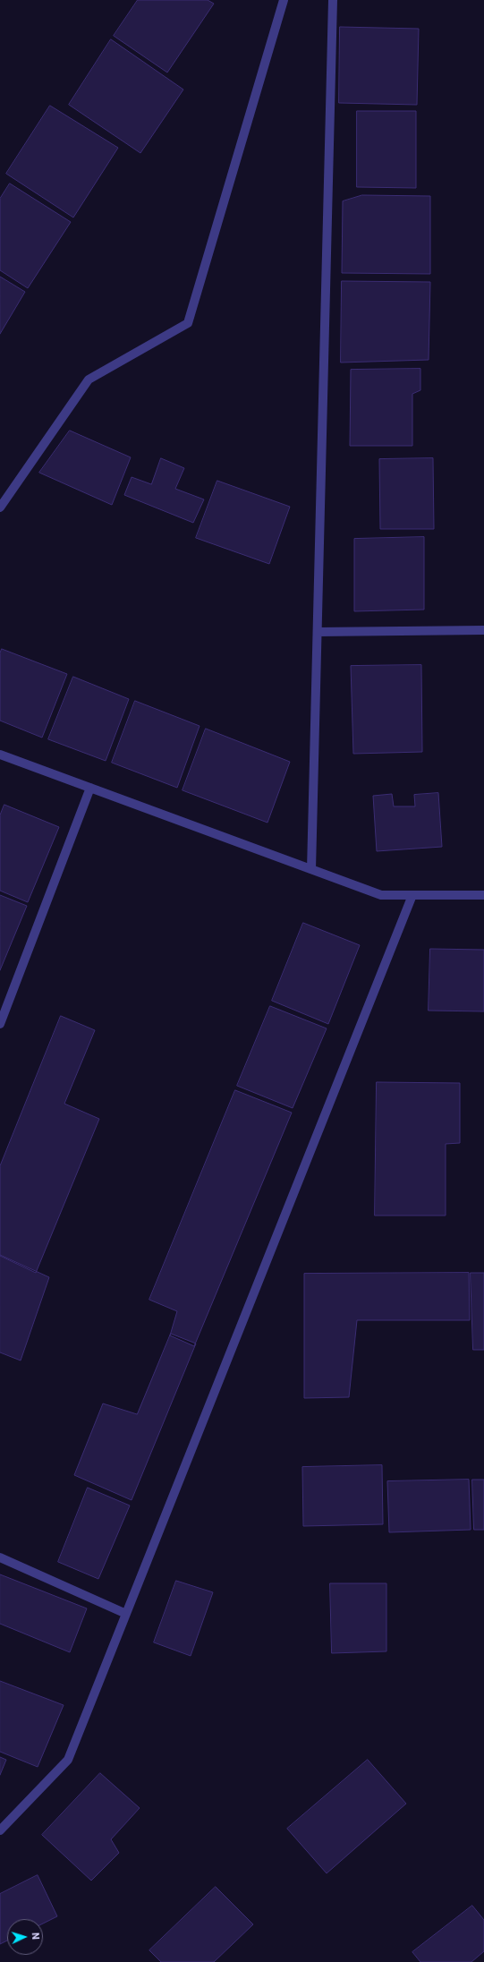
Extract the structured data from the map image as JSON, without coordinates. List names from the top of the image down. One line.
{"north":"right"}
